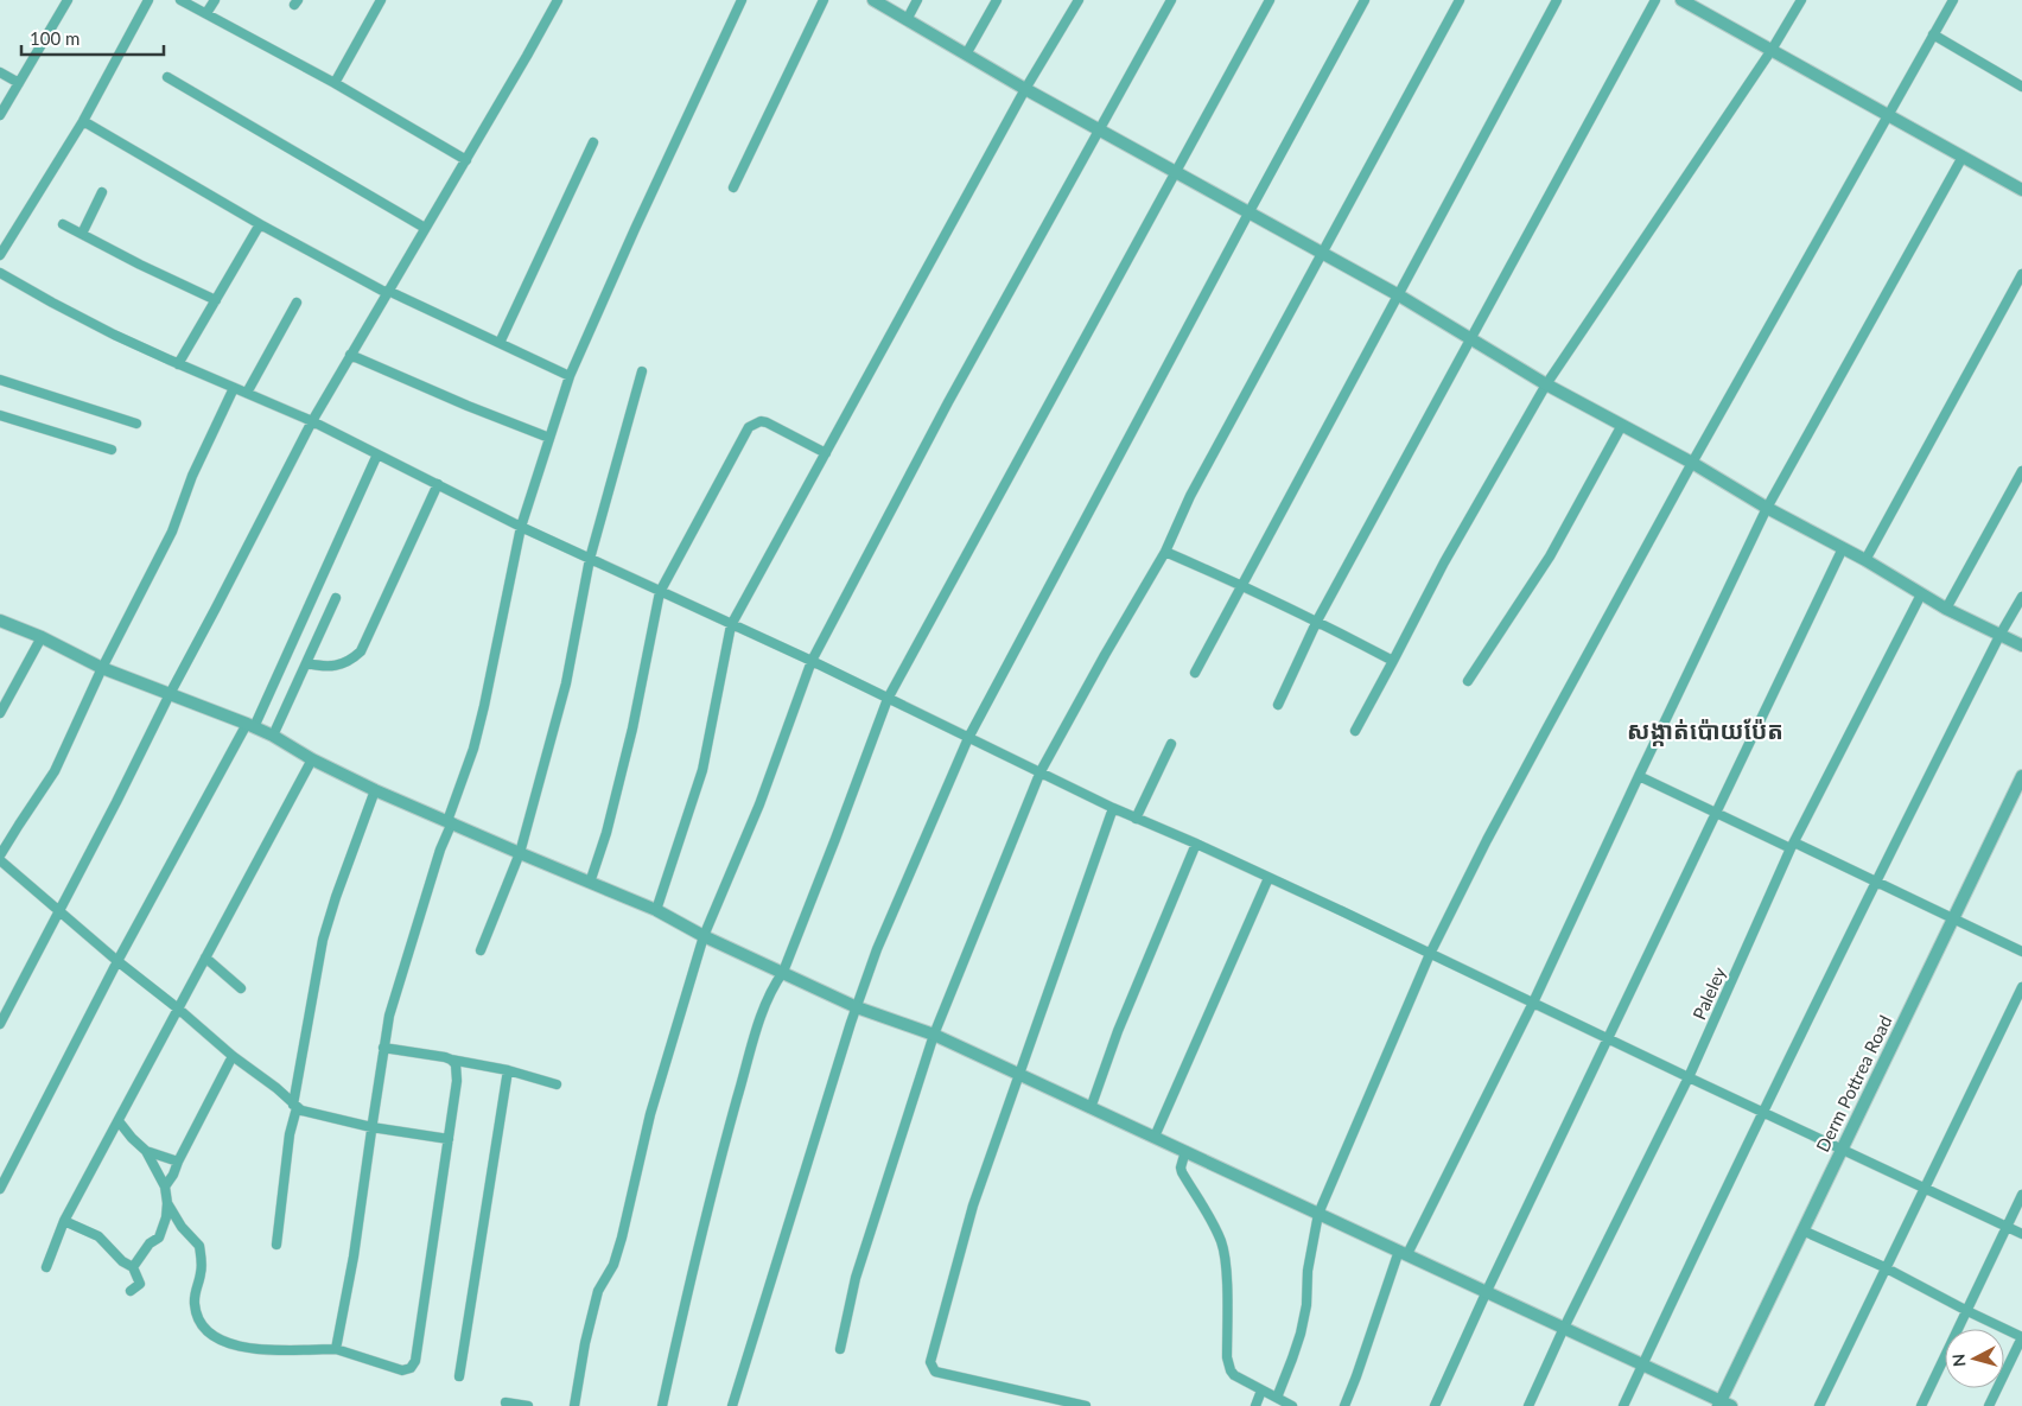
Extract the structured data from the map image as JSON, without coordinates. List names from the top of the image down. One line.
{"streets":{"street":["Paleley","Derm Pottrea Road"]},"districts":["សង្កាត់ប៉ោយប៉ែត"],"scale_bar":"100 m","north":"left"}
